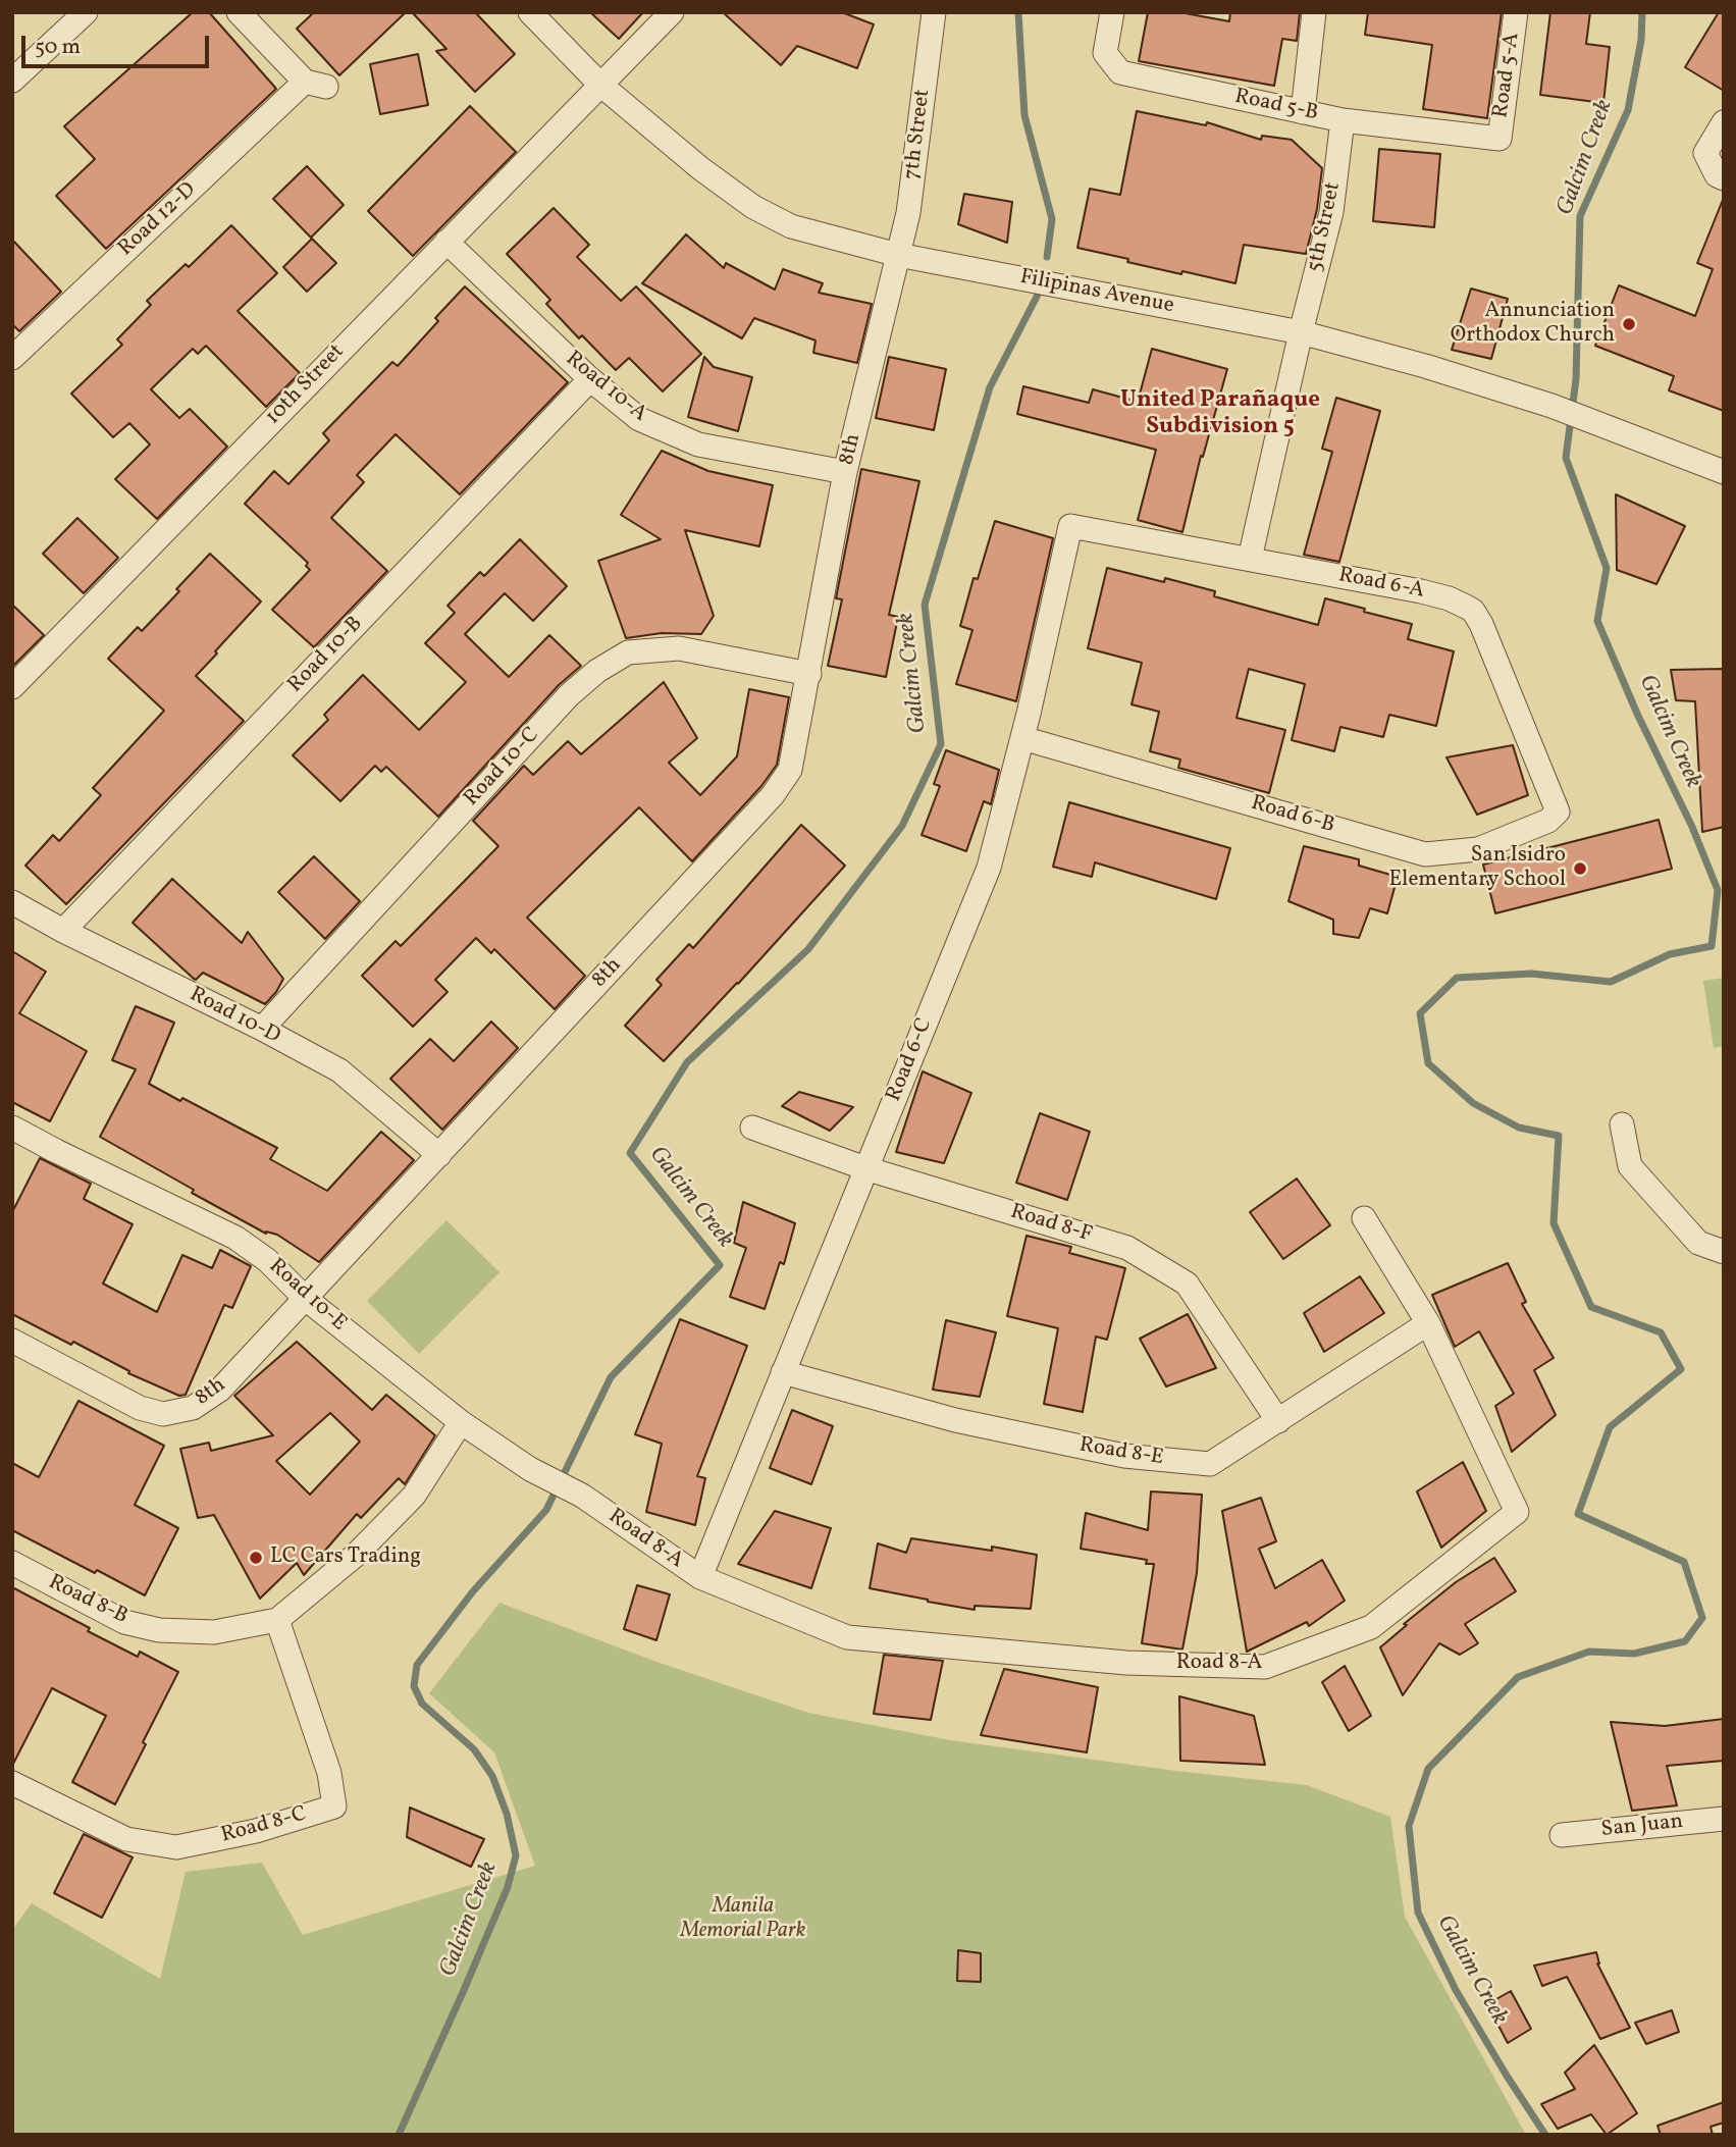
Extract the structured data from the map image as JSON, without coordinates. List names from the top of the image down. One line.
{"streets":{"street":["Road 5-A","Road 5-B","7th Street","Road 12-D","5th Street","Filipinas Avenue","10th Street","Road 10-A","8th","Road 6-A","Road 10-B","Road 10-C","Road 6-B","Road 10-D","Road 6-C","Road 8-F","Road 10-E","Road 8-E","Road 8-A","Road 8-B","Road 8-C","San Juan"]},"crossings":[["Road 5-A","Road 5-B"],["Road 5-B","5th Street"],["7th Street","Filipinas Avenue"],["7th Street","8th"],["5th Street","Filipinas Avenue"],["5th Street","Road 6-A"],["Filipinas Avenue","10th Street"],["Filipinas Avenue","8th"],["10th Street","Road 10-A"],["Road 10-A","8th"],["Road 10-A","Road 10-B"],["8th","Road 10-C"],["8th","Road 10-D"],["8th","Road 10-E"],["Road 6-A","Road 6-B"],["Road 6-A","Road 6-C"],["Road 10-B","Road 10-D"],["Road 10-C","Road 10-D"],["Road 6-B","Road 6-C"],["Road 6-C","Road 8-F"],["Road 6-C","Road 8-E"],["Road 6-C","Road 8-A"],["Road 8-F","Road 8-E"],["Road 10-E","Road 8-A"],["Road 10-E","Road 8-B"],["Road 8-E","Road 8-A"],["Road 8-B","Road 8-C"]],"districts":["United Parañaque Subdivision 5"],"water":["Galcim Creek"],"parks":["Manila Memorial Park"],"places":["Annunciation Orthodox Church","San Isidro Elementary School","LC Cars Trading"],"scale_bar":"50 m"}
